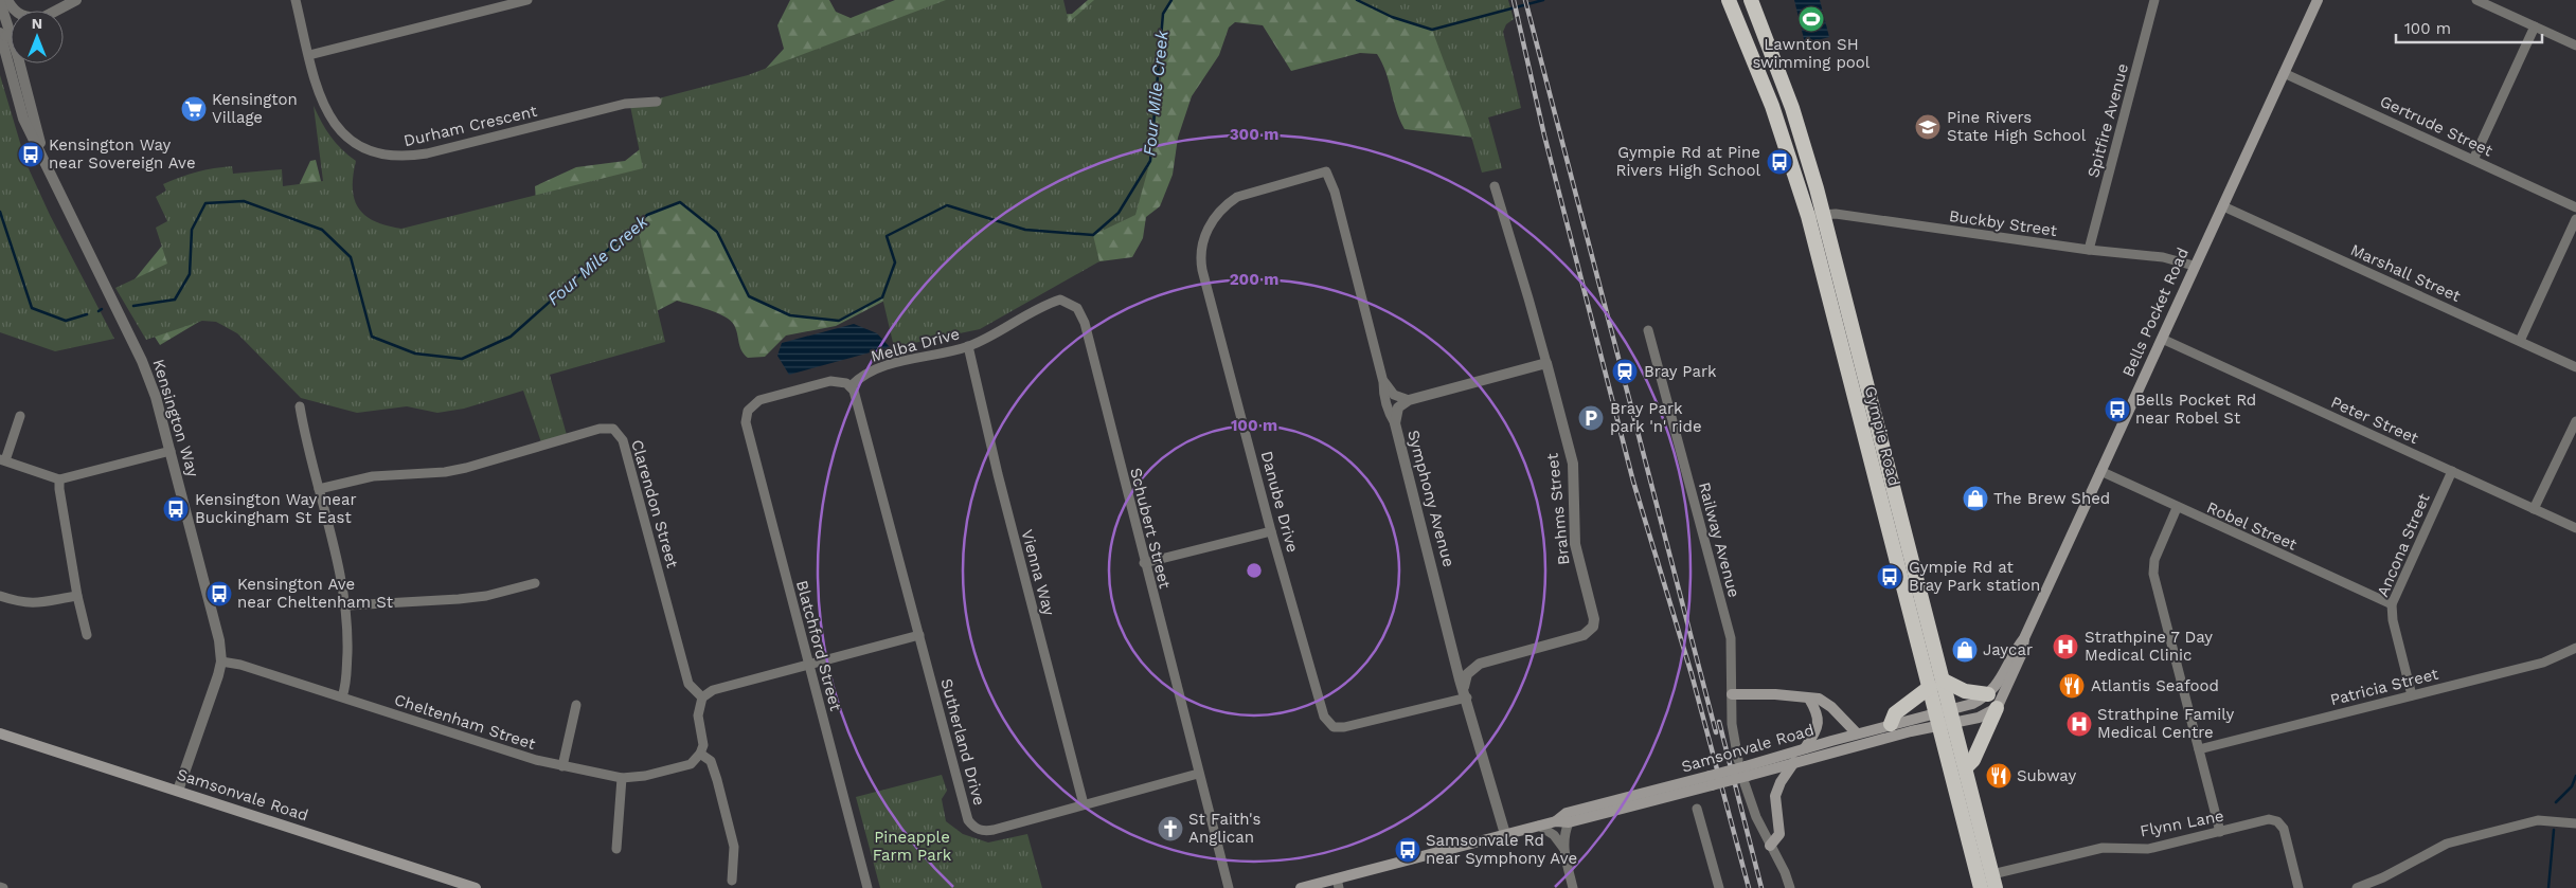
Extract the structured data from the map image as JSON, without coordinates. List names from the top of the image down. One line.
{"streets":{"highway":["Gympie Road"],"main road":["Bells Pocket Road","Samsonvale Road"],"street":["Spitfire Avenue","Durham Crescent","Gertrude Street","Buckby Street","Marshall Street","Melba Drive","Kensington Way","Peter Street","Symphony Avenue","Danube Drive","Clarendon Street","Brahms Street","Robel Street","Schubert Street","Railway Avenue","Ancona Street","Vienna Way","Blatchford Street","Patricia Street","Cheltenham Street","Sutherland Drive","Flynn Lane"]},"crossings":[["Spitfire Avenue","Buckby Street"],["Gertrude Street","Bells Pocket Road"],["Buckby Street","Bells Pocket Road"],["Buckby Street","Gympie Road"],["Marshall Street","Bells Pocket Road"],["Bells Pocket Road","Peter Street"],["Bells Pocket Road","Gympie Road"],["Bells Pocket Road","Robel Street"],["Bells Pocket Road","Samsonvale Road"],["Melba Drive","Schubert Street"],["Melba Drive","Vienna Way"],["Melba Drive","Blatchford Street"],["Melba Drive","Sutherland Drive"],["Kensington Way","Cheltenham Street"],["Kensington Way","Samsonvale Road"],["Peter Street","Ancona Street"],["Gympie Road","Samsonvale Road"],["Gympie Road","Flynn Lane"],["Symphony Avenue","Danube Drive"],["Symphony Avenue","Samsonvale Road"],["Robel Street","Ancona Street"],["Schubert Street","Sutherland Drive"],["Railway Avenue","Samsonvale Road"],["Ancona Street","Patricia Street"],["Vienna Way","Sutherland Drive"],["Blatchford Street","Sutherland Drive"]],"water":["Four Mile Creek"],"parks":["Pineapple Farm Park"],"places":{"sports":["Lawnton SH swimming pool"],"supermarket":["Kensington Village"],"school or university":["Pine Rivers State High School"],"bus stop":["Kensington Way near Sovereign Ave","Gympie Rd at Pine Rivers High School","Bells Pocket Rd near Robel St","Kensington Way near Buckingham St East","Gympie Rd at Bray Park station","Kensington Ave near Cheltenham St","Samsonvale Rd near Symphony Ave"],"station":["Bray Park"],"parking":["Bray Park park 'n' ride"],"shop":["The Brew Shed","Jaycar"],"hospital":["Strathpine 7 Day Medical Clinic","Strathpine Family Medical Centre"],"restaurant":["Atlantis Seafood","Subway"],"church":["St Faith's Anglican"]},"scale_bar":"100 m","north":"top","rings":["300 m","200 m","100 m"]}
